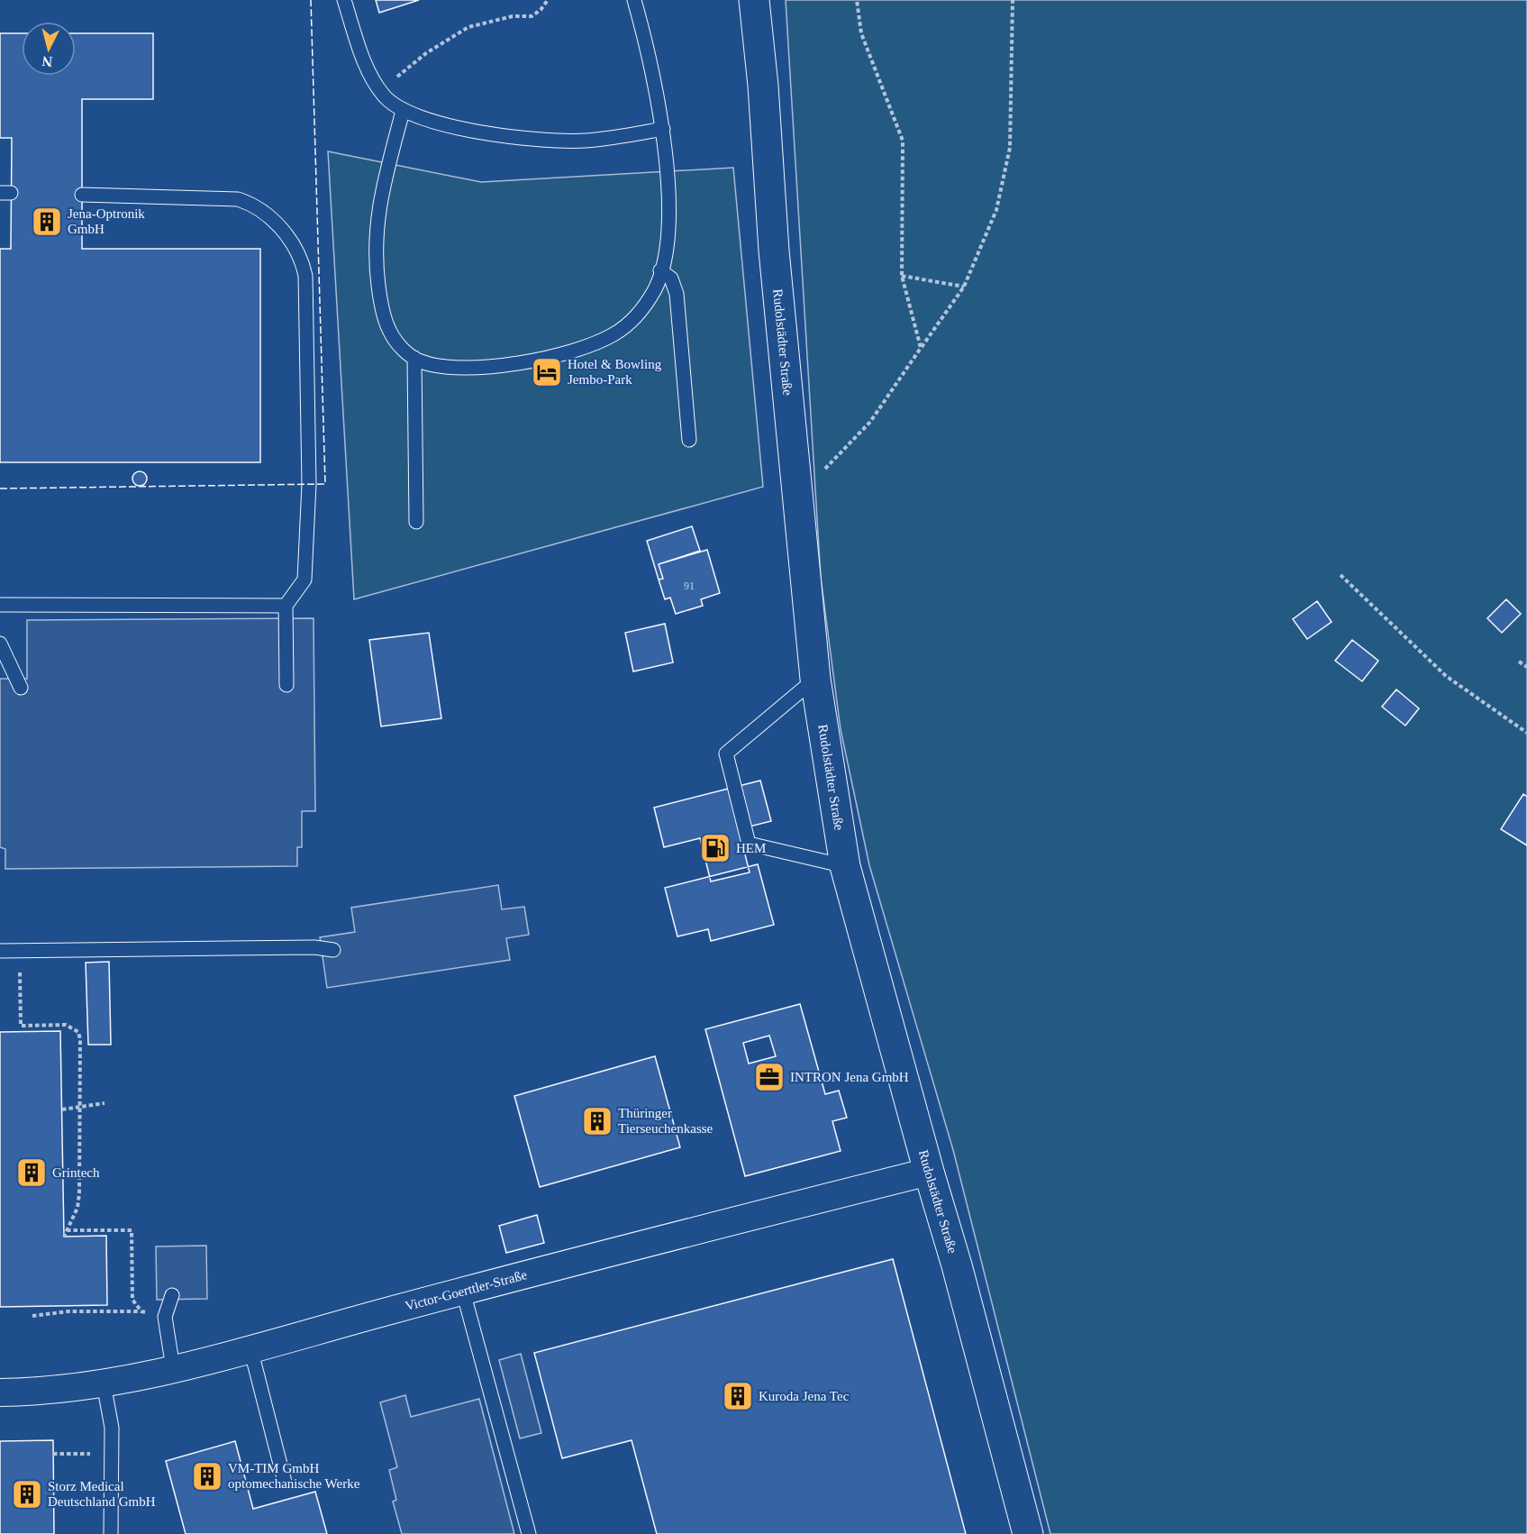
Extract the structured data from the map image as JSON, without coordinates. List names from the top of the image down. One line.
{"streets":{"street":["Rudolstädter Straße","Victor-Goerttler-Straße"]},"crossings":[["Rudolstädter Straße","Victor-Goerttler-Straße"]],"places":{"building":["Jena-Optronik GmbH","Thüringer Tierseuchenkasse","Grintech","Kuroda Jena Tec","VM-TIM GmbH optomechanische Werke","Storz Medical Deutschland GmbH"],"hotel":["Hotel & Bowling Jembo-Park"],"fuel station":["HEM"],"office":["INTRON Jena GmbH"]},"house_numbers":["91"],"north":"bottom"}
